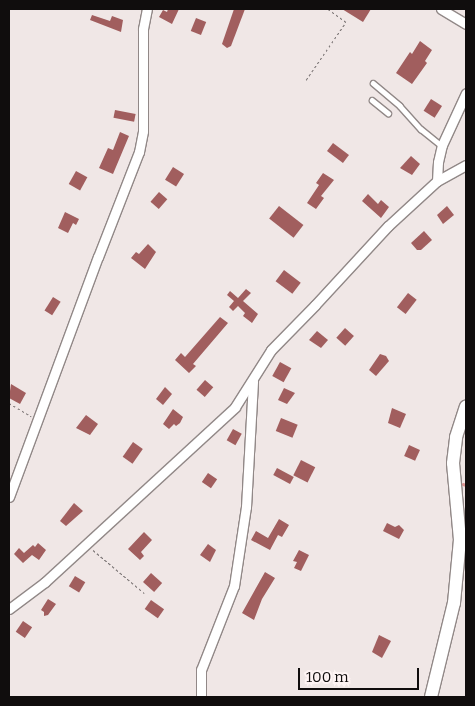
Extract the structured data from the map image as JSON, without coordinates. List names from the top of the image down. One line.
{"scale_bar":"100 m"}
